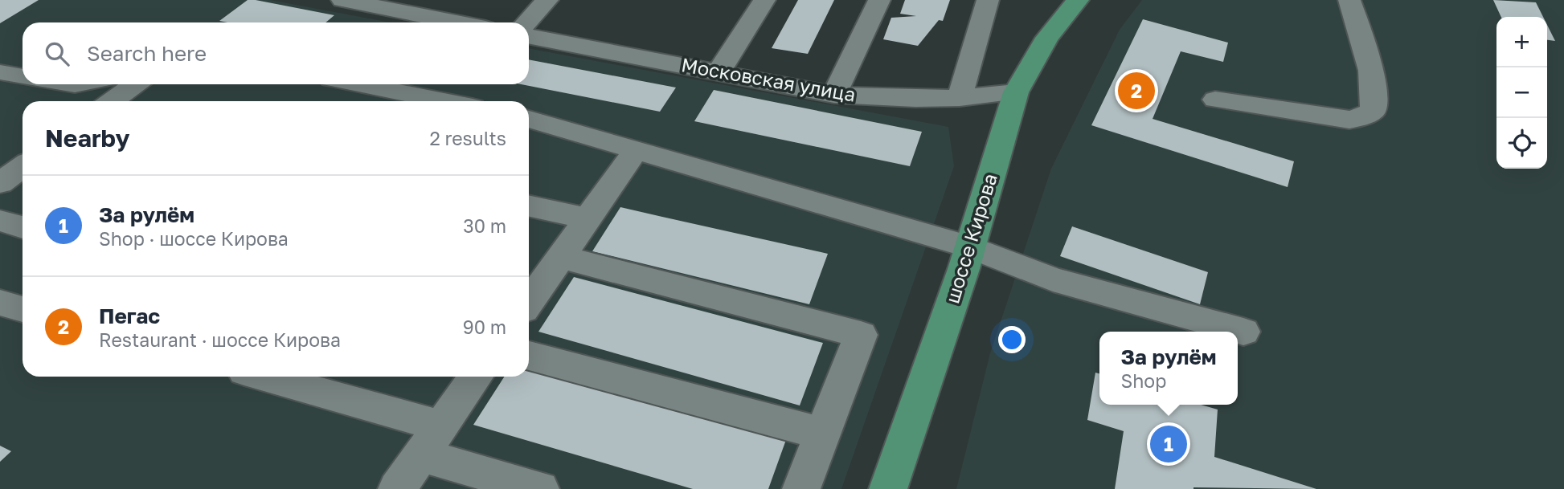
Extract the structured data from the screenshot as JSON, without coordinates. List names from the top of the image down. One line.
{"streets":{"main road":["шоссе Кирова"],"street":["Московская улица"]},"crossings":[["Московская улица","шоссе Кирова"]],"page":{"map_buttons":["+","−"],"search":"Search here","pins":["2","1"],"heading":["Nearby","2 results"],"list":[{"mark":"1","name":"За рулём","note":"Shop · шоссе Кирова","value":"30 m"},{"mark":"2","name":"Пегас","note":"Restaurant · шоссе Кирова","value":"90 m"}],"popup":["За рулём","Shop"]}}
